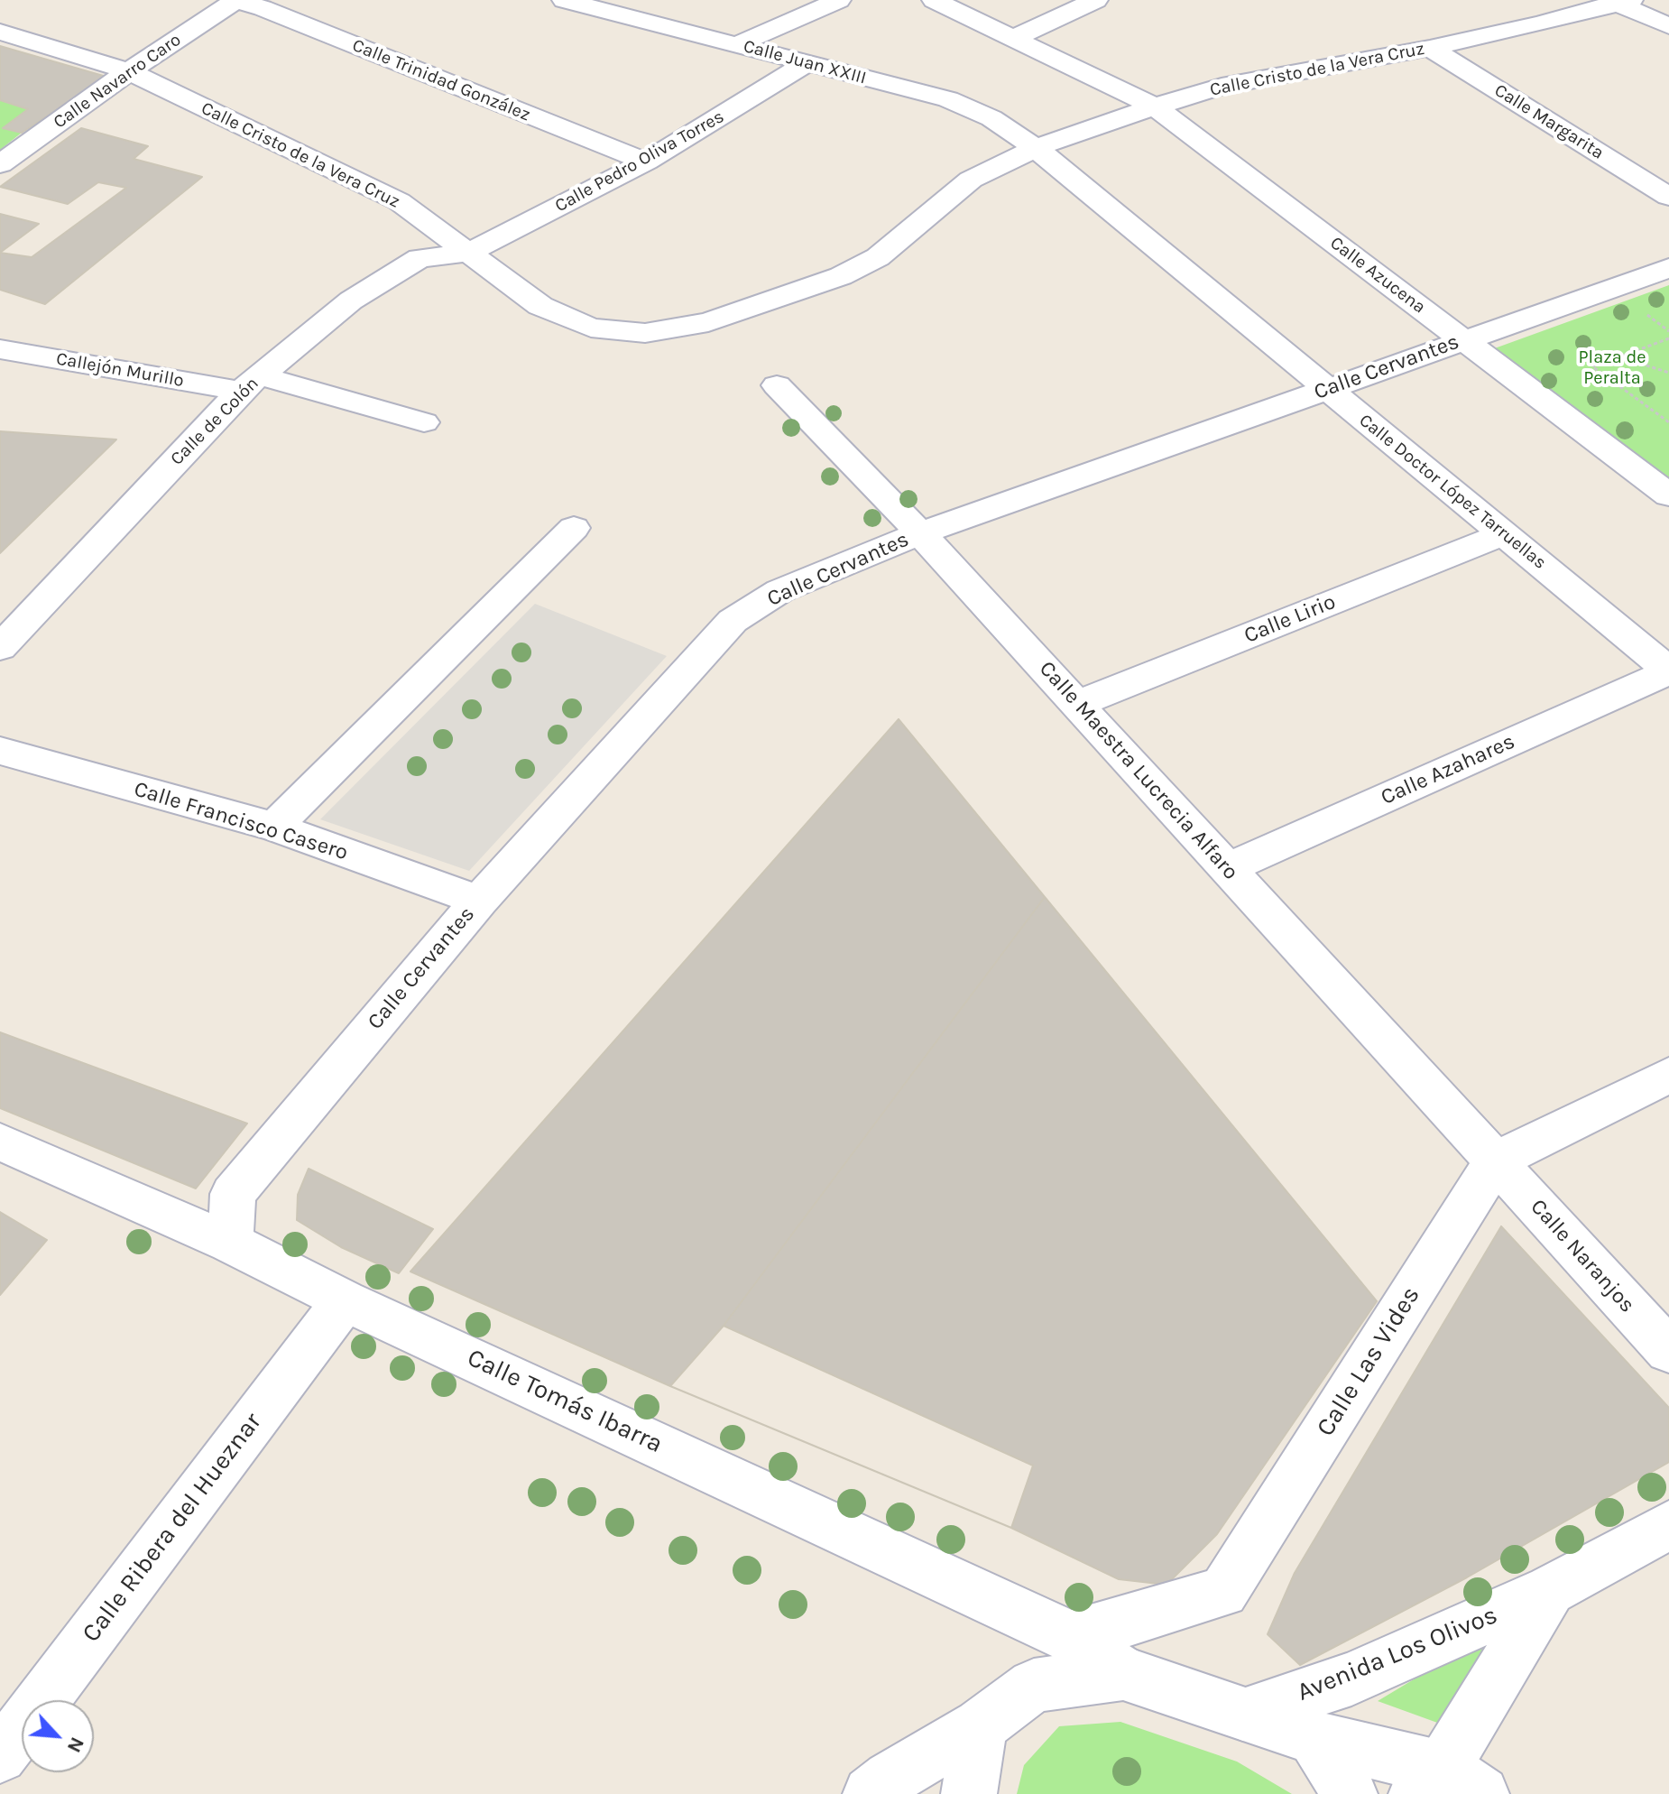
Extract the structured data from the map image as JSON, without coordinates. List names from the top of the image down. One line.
{"streets":{"street":["Calle Juan XXIII","Calle Cristo de la Vera Cruz","Calle Trinidad González","Calle Navarro Caro","Calle Margarita","Calle Pedro Oliva Torres","Calle Azucena","Calle Cervantes","Callejón Murillo","Calle de Colón","Calle Doctor López Tarruellas","Calle Lirio","Calle Azahares","Calle Maestra Lucrecia Alfaro","Calle Francisco Casero","Calle Naranjos","Calle Las Vides","Calle Tomás Ibarra","Calle Ribera del Hueznar","Avenida Los Olivos"]},"crossings":[["Calle Juan XXIII","Calle Cristo de la Vera Cruz"],["Calle Juan XXIII","Calle Pedro Oliva Torres"],["Calle Juan XXIII","Calle Doctor López Tarruellas"],["Calle Cristo de la Vera Cruz","Calle Navarro Caro"],["Calle Cristo de la Vera Cruz","Calle Margarita"],["Calle Cristo de la Vera Cruz","Calle Pedro Oliva Torres"],["Calle Cristo de la Vera Cruz","Calle Azucena"],["Calle Cristo de la Vera Cruz","Calle de Colón"],["Calle Cristo de la Vera Cruz","Calle Doctor López Tarruellas"],["Calle Trinidad González","Calle Navarro Caro"],["Calle Trinidad González","Calle Pedro Oliva Torres"],["Calle Pedro Oliva Torres","Calle de Colón"],["Calle Azucena","Calle Cervantes"],["Calle Cervantes","Calle Doctor López Tarruellas"],["Calle Cervantes","Calle Maestra Lucrecia Alfaro"],["Calle Cervantes","Calle Francisco Casero"],["Calle Cervantes","Calle Tomás Ibarra"],["Callejón Murillo","Calle de Colón"],["Calle Doctor López Tarruellas","Calle Lirio"],["Calle Doctor López Tarruellas","Calle Azahares"],["Calle Lirio","Calle Maestra Lucrecia Alfaro"],["Calle Azahares","Calle Maestra Lucrecia Alfaro"],["Calle Maestra Lucrecia Alfaro","Calle Naranjos"],["Calle Maestra Lucrecia Alfaro","Calle Las Vides"],["Calle Naranjos","Calle Las Vides"],["Calle Las Vides","Calle Tomás Ibarra"],["Calle Tomás Ibarra","Calle Ribera del Hueznar"]],"parks":["Plaza de Peralta"],"north":"bottom right"}
